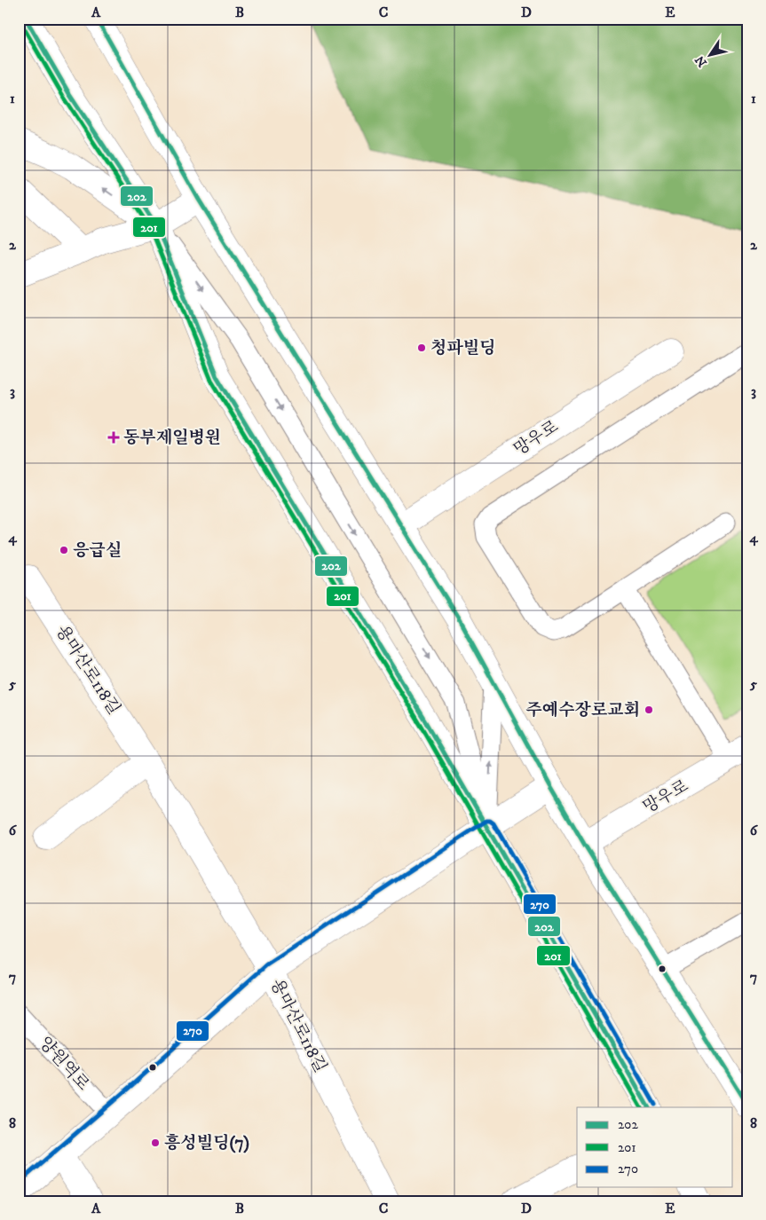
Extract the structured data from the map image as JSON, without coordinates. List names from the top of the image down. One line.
{"streets":{"street":["망우로","용마산로118길"],"lane":["양원역로"]},"places":{"other":["청파빌딩","응급실","주예수장로교회","흥성빌딩(7)"],"health":["동부제일병원"]},"lines":["transit line 202","transit line 201","transit line 270"],"legend":["202","201","270"],"north":"bottom left","grid":{"columns":["A","B","C","D","E"],"rows":["1","2","3","4","5","6","7","8"]}}
